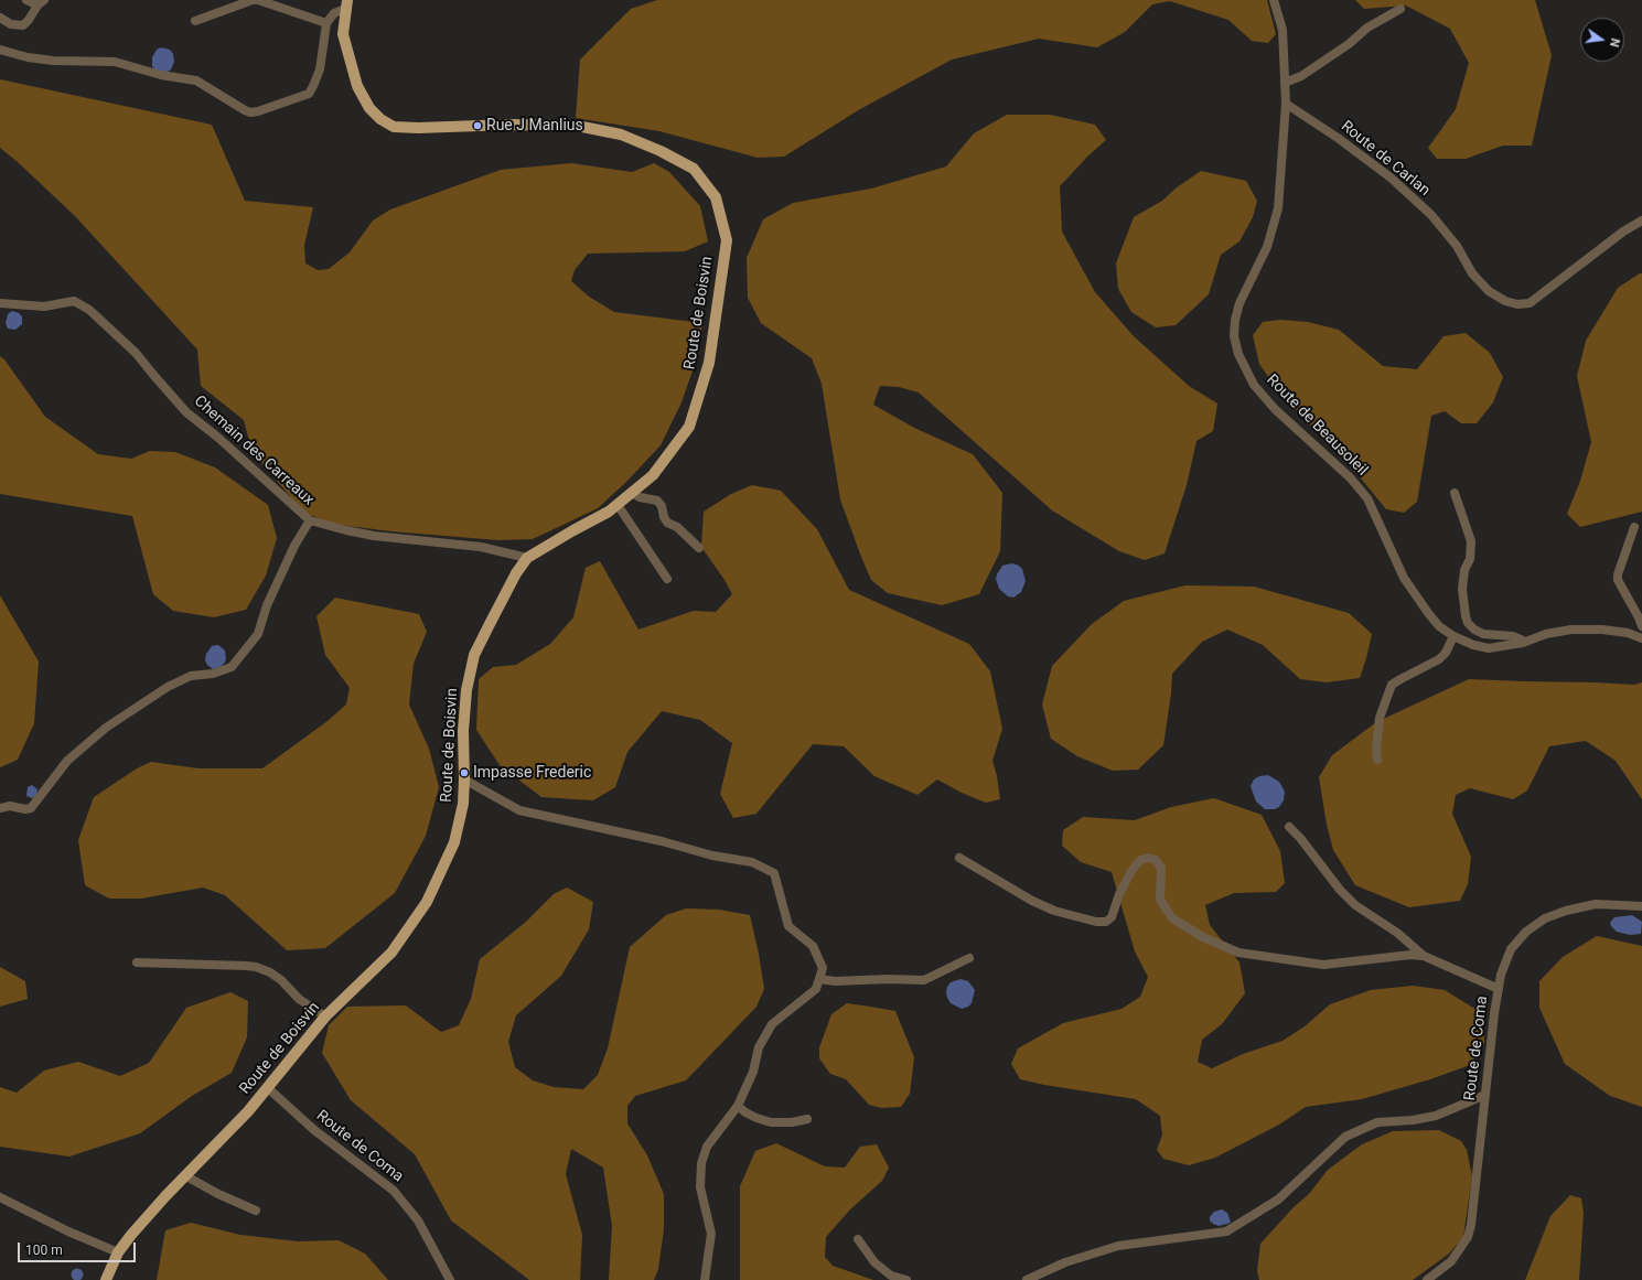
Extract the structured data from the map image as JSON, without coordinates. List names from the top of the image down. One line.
{"streets":{"main road":["Route de Boisvin"],"street":["Route de Carlan","Route de Beausoleil","Chemain des Carreaux","Route de Coma"]},"crossings":[["Route de Carlan","Route de Beausoleil"],["Route de Boisvin","Chemain des Carreaux"],["Route de Boisvin","Route de Coma"]],"places":["Rue J Manlius","Impasse Frederic"],"scale_bar":"100 m","north":"right"}
